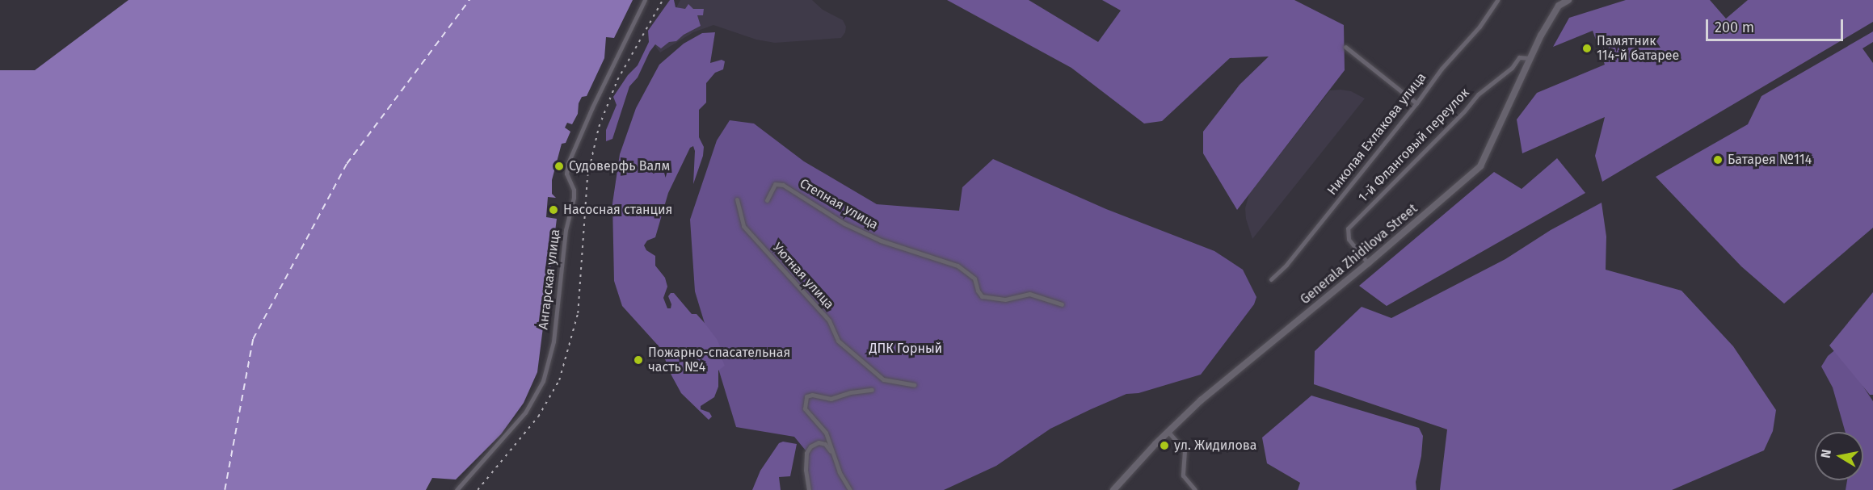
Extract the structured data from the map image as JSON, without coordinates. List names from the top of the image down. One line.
{"streets":{"main road":["Generala Zhidilova Street"],"street":["Николая Ехлакова улица","1-й Фланговый переулок","Степная улица","Уютная улица","Ангарская улица"]},"crossings":[["1-й Фланговый переулок","Generala Zhidilova Street"]],"parks":["ДПК Горный"],"places":["Памятник 114-й батарее","Батарея №114","Судоверфь Валм","Насосная станция","Пожарно-спасательная часть №4","ул. Жидилова"],"scale_bar":"200 m","north":"left"}
